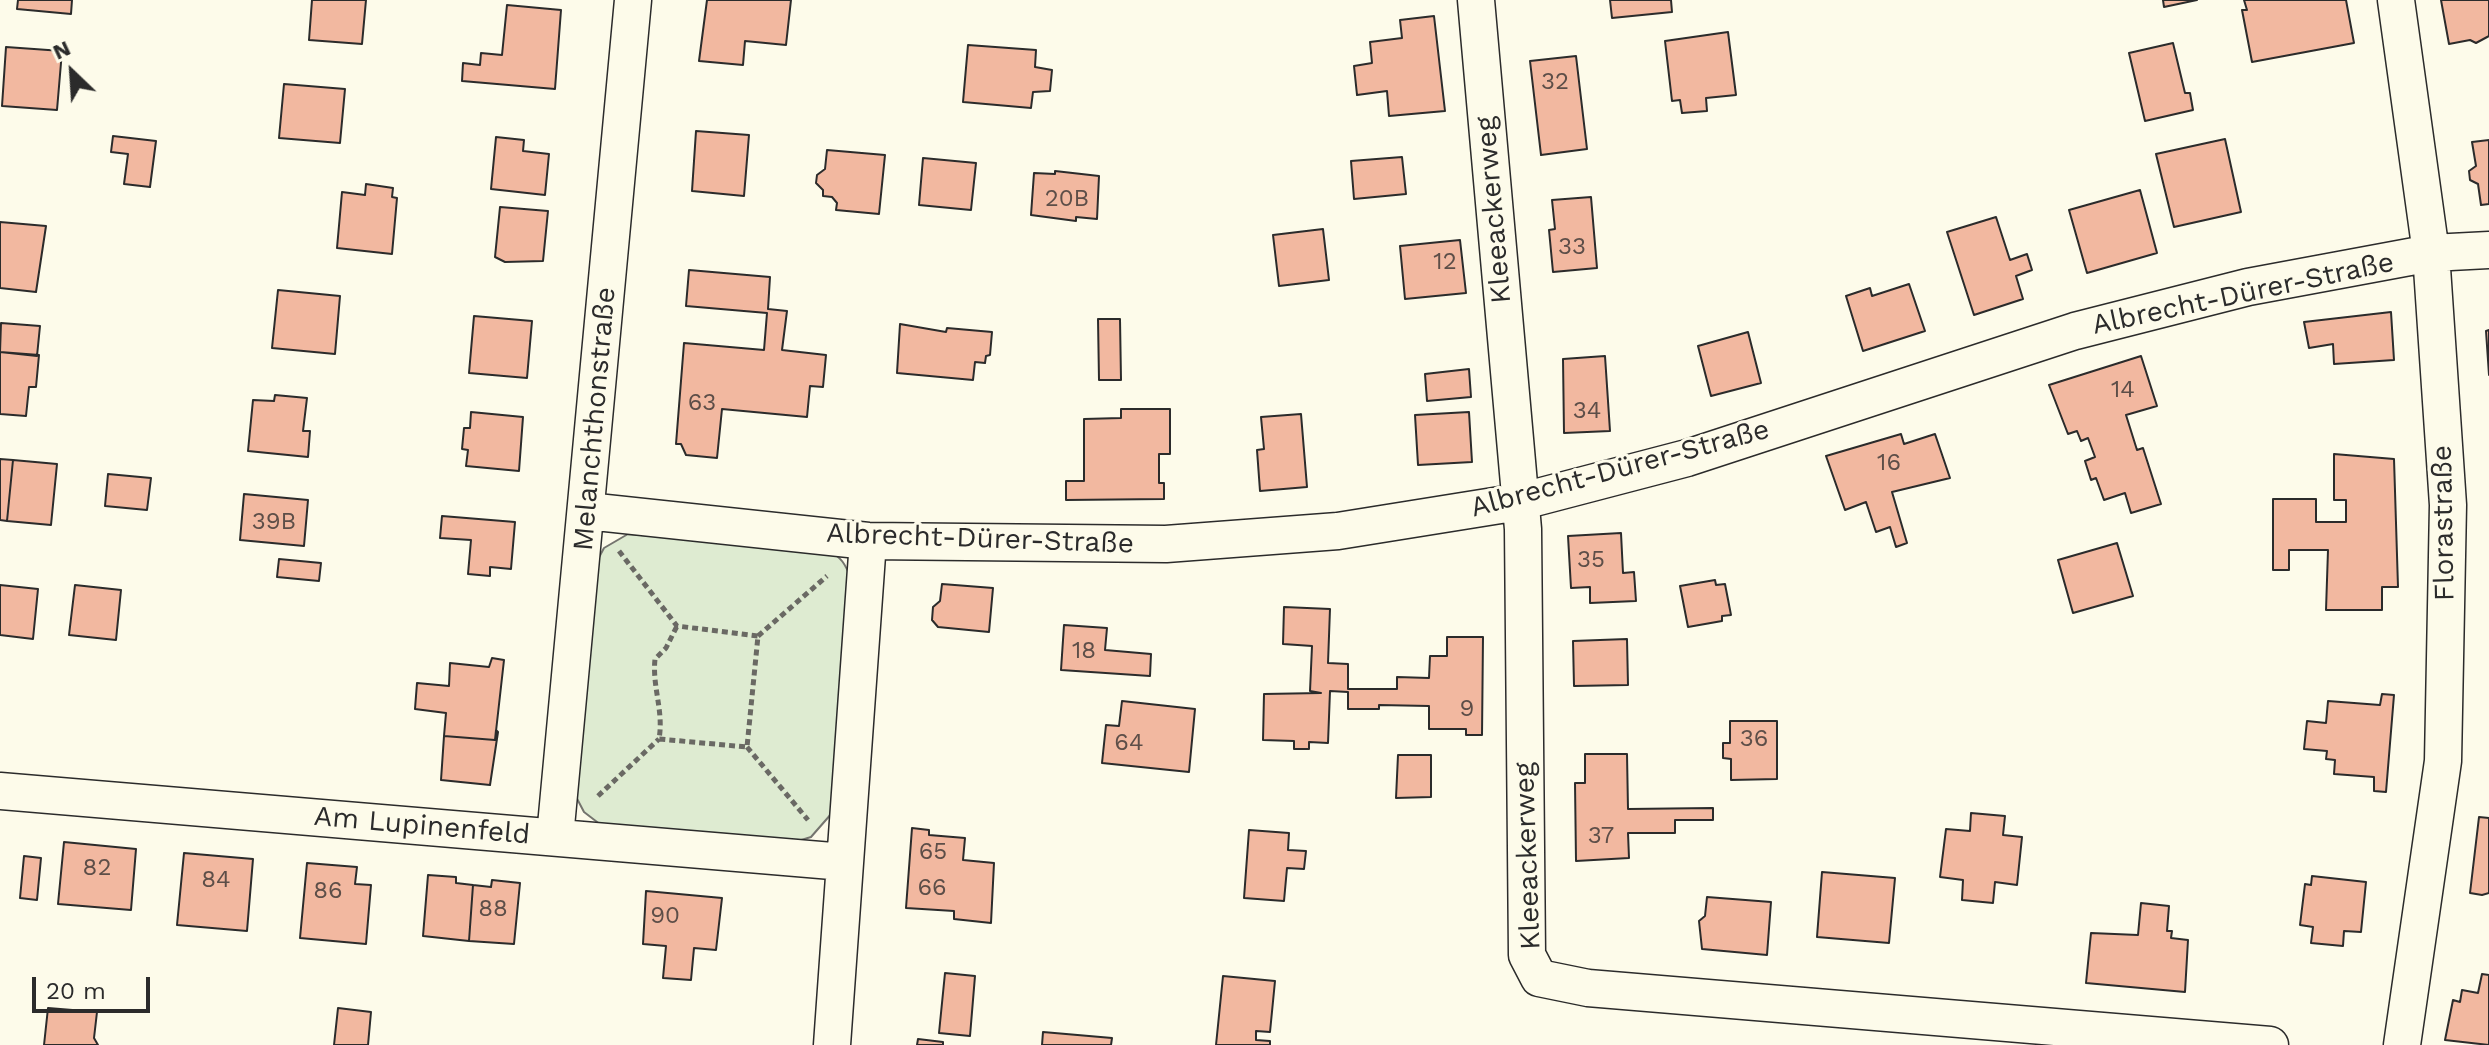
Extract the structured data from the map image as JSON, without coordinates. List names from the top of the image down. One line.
{"streets":{"street":["Kleeackerweg","Albrecht-Dürer-Straße","Melanchthonstraße","Florastraße","Am Lupinenfeld"]},"crossings":[["Kleeackerweg","Albrecht-Dürer-Straße"],["Albrecht-Dürer-Straße","Melanchthonstraße"],["Albrecht-Dürer-Straße","Florastraße"],["Melanchthonstraße","Am Lupinenfeld"]],"house_numbers":["32","20B","33","12","14","63","34","16","39B","35","18","9","36","64","37","65","82","84","66","86","88","90"],"scale_bar":"20 m","north":"top left"}
